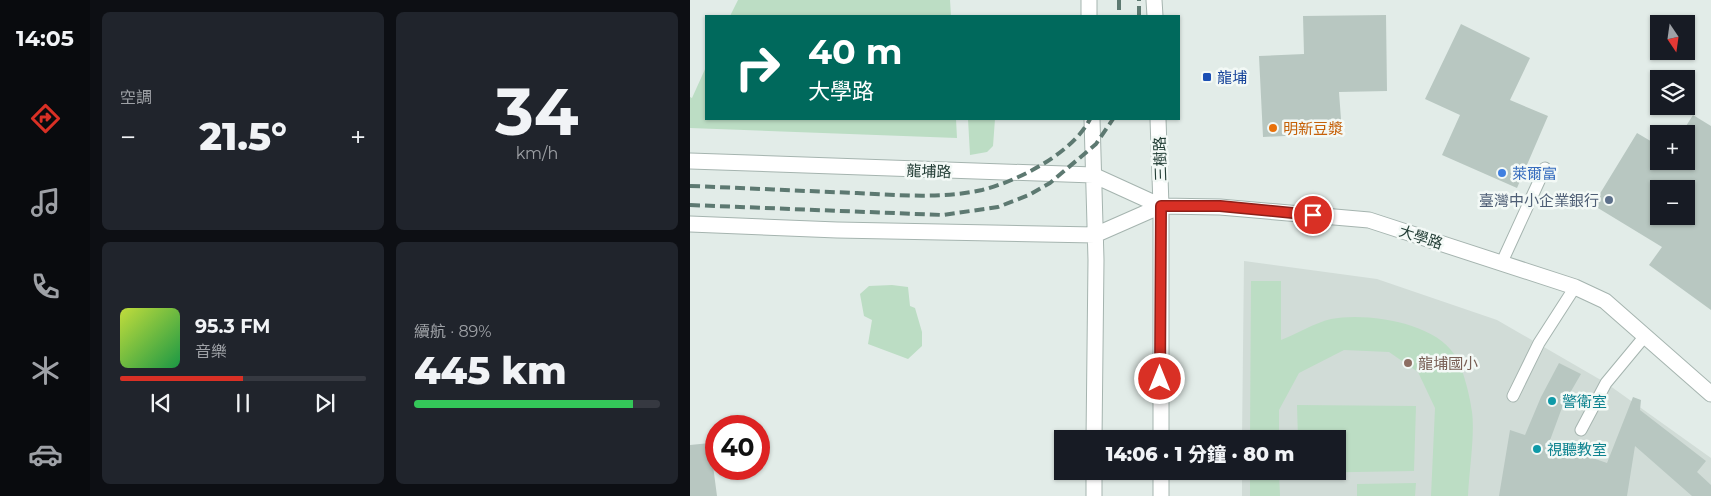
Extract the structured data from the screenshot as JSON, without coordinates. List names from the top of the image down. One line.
{"streets":{"street":["三樹路","龍埔路","大學路"]},"crossings":[["三樹路","龍埔路"],["三樹路","大學路"],["龍埔路","大學路"]],"places":{"transit":["龍埔"],"other":["明新豆漿","萊爾富","臺灣中小企業銀行","龍埔國小","警衛室","視聽教室"]},"north":"bottom","page":{"tabs":"14:05","tile":["空調",["34","km/h"],["續航 · 89%","445 km"]],"map_buttons":["+","−"],"turn":["40 m","大學路"],"heat":["−","21.5°","+"],"song":["95.3 FM","音樂"],"limit":"40","trip":"14:06 · 1 分鐘 · 80 m"}}
